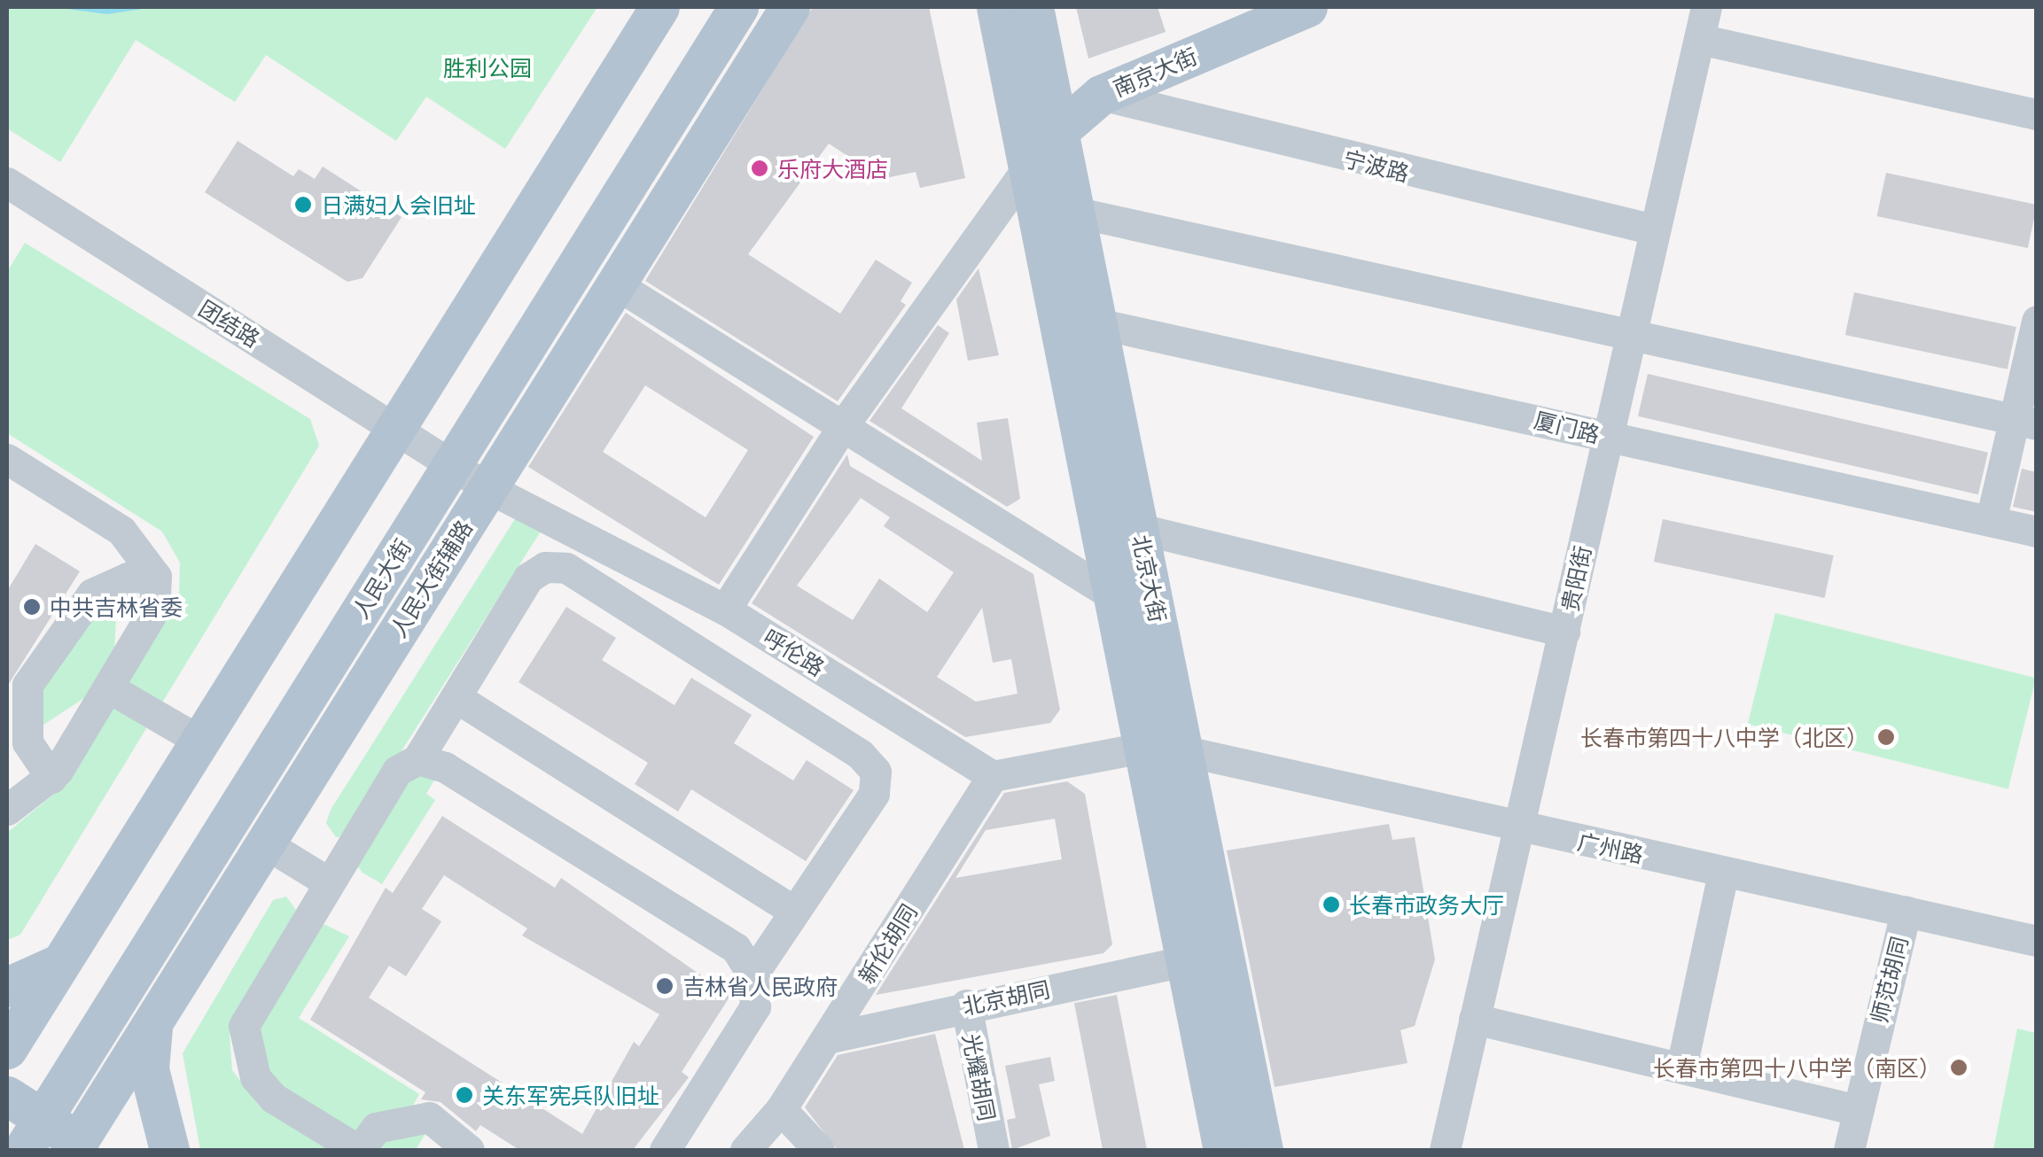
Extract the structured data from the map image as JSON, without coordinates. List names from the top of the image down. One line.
{"streets":{"main road":["南京大街","人民大街","人民大街辅路","北京大街"],"street":["宁波路","团结路","厦门路","贵阳街","呼伦路","广州路","新伦胡同","师范胡同","北京胡同","光耀胡同"]},"crossings":[["南京大街","宁波路"],["南京大街","北京大街"],["宁波路","贵阳街"],["团结路","人民大街"],["团结路","呼伦路"],["厦门路","北京大街"],["厦门路","贵阳街"],["人民大街","呼伦路"],["人民大街辅路","呼伦路"],["北京大街","广州路"],["北京大街","北京胡同"],["贵阳街","广州路"],["呼伦路","新伦胡同"],["广州路","师范胡同"],["新伦胡同","北京胡同"],["北京胡同","光耀胡同"]],"parks":["胜利公园"],"places":["乐府大酒店","日满妇人会旧址","中共吉林省委","长春市第四十八中学（北区）","长春市政务大厅","吉林省人民政府","长春市第四十八中学（南区）","关东军宪兵队旧址"]}
